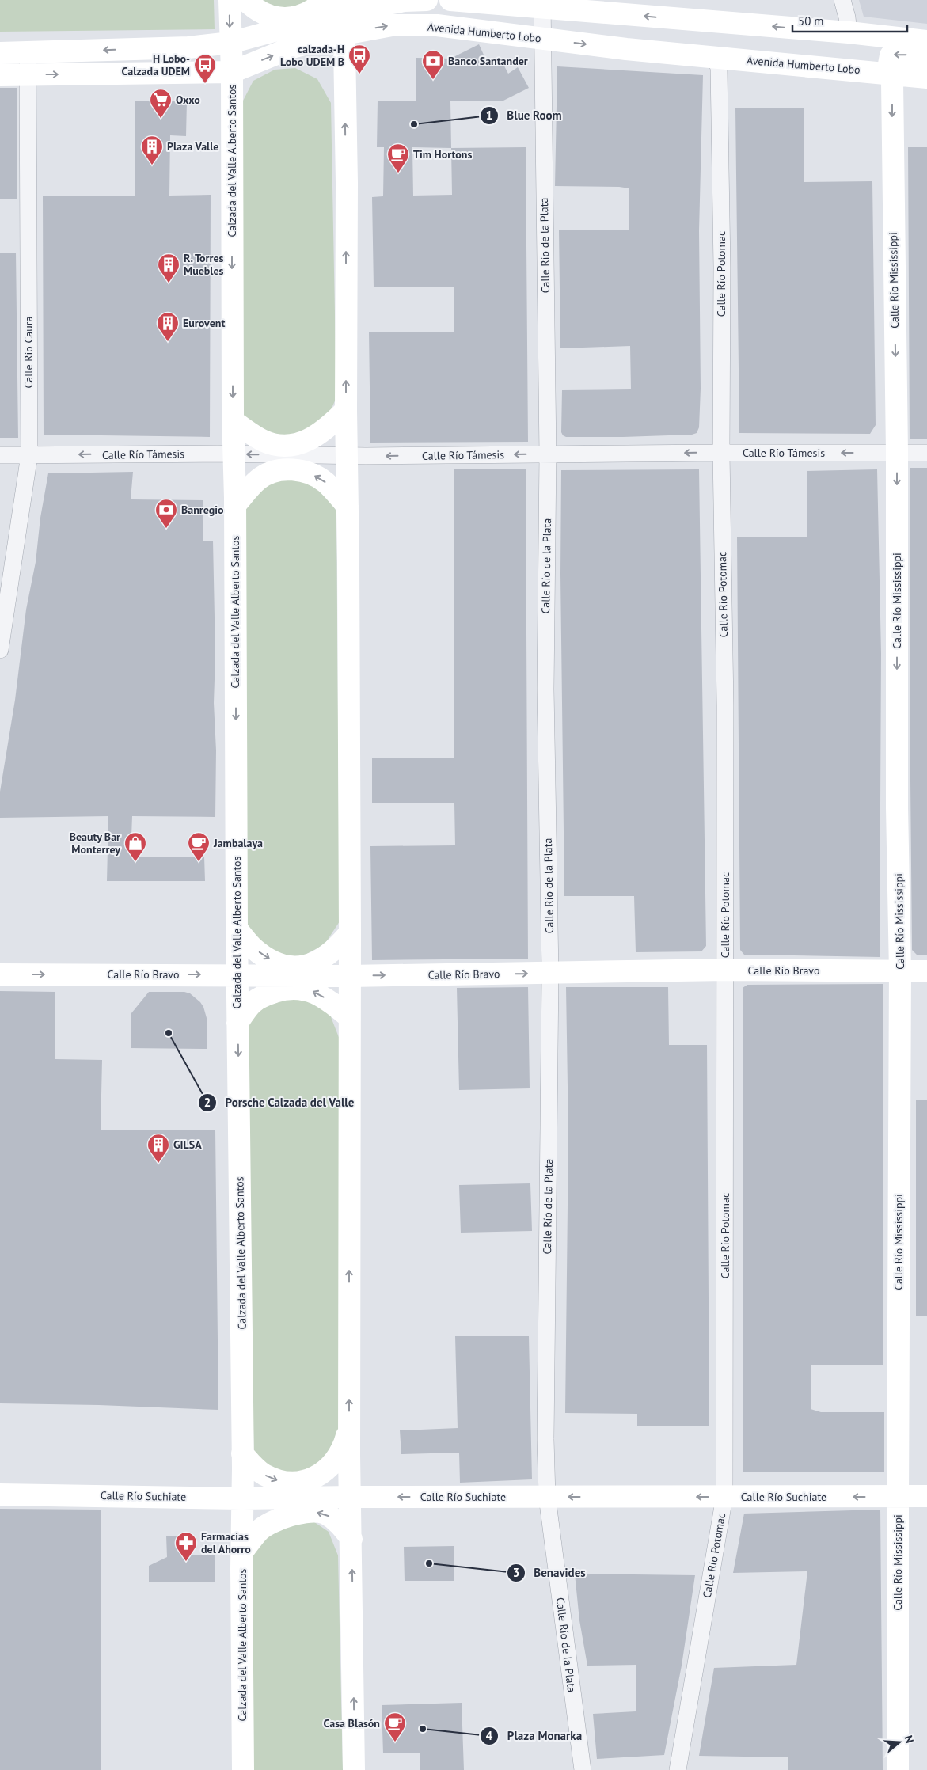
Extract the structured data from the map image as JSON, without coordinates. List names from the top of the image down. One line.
{"streets":{"main road":["Avenida Humberto Lobo","Calzada del Valle Alberto Santos","Calle Río Mississippi","Calle Río Bravo","Calle Río Suchiate"],"street":["Calle Río de la Plata","Calle Río Potomac","Calle Río Caura","Calle Río Támesis"]},"crossings":[["Avenida Humberto Lobo","Calzada del Valle Alberto Santos"],["Avenida Humberto Lobo","Calle Río de la Plata"],["Avenida Humberto Lobo","Calle Río Potomac"],["Avenida Humberto Lobo","Calle Río Mississippi"],["Avenida Humberto Lobo","Calle Río Caura"],["Calzada del Valle Alberto Santos","Calle Río Támesis"],["Calzada del Valle Alberto Santos","Calle Río Bravo"],["Calzada del Valle Alberto Santos","Calle Río Suchiate"],["Calle Río de la Plata","Calle Río Támesis"],["Calle Río de la Plata","Calle Río Bravo"],["Calle Río de la Plata","Calle Río Suchiate"],["Calle Río Potomac","Calle Río Támesis"],["Calle Río Potomac","Calle Río Bravo"],["Calle Río Potomac","Calle Río Suchiate"],["Calle Río Mississippi","Calle Río Támesis"],["Calle Río Mississippi","Calle Río Bravo"],["Calle Río Mississippi","Calle Río Suchiate"],["Calle Río Caura","Calle Río Támesis"]],"one_way":["Calle Río Mississippi","Calle Río Támesis","Calle Río Bravo","Calle Río Suchiate"],"places":{"bus stop":["calzada-H Lobo UDEM B","H Lobo- Calzada UDEM"],"bank":["Banco Santander","Banregio"],"supermarket":["Oxxo"],"other":["Blue Room","Porsche Calzada del Valle","Benavides","Plaza Monarka"],"building":["Plaza Valle","R. Torres Muebles","Eurovent","GILSA"],"cafe":["Tim Hortons","Jambalaya","Casa Blasón"],"shop":["Beauty Bar Monterrey"],"pharmacy":["Farmacias del Ahorro"]},"scale_bar":"50 m","north":"right"}
